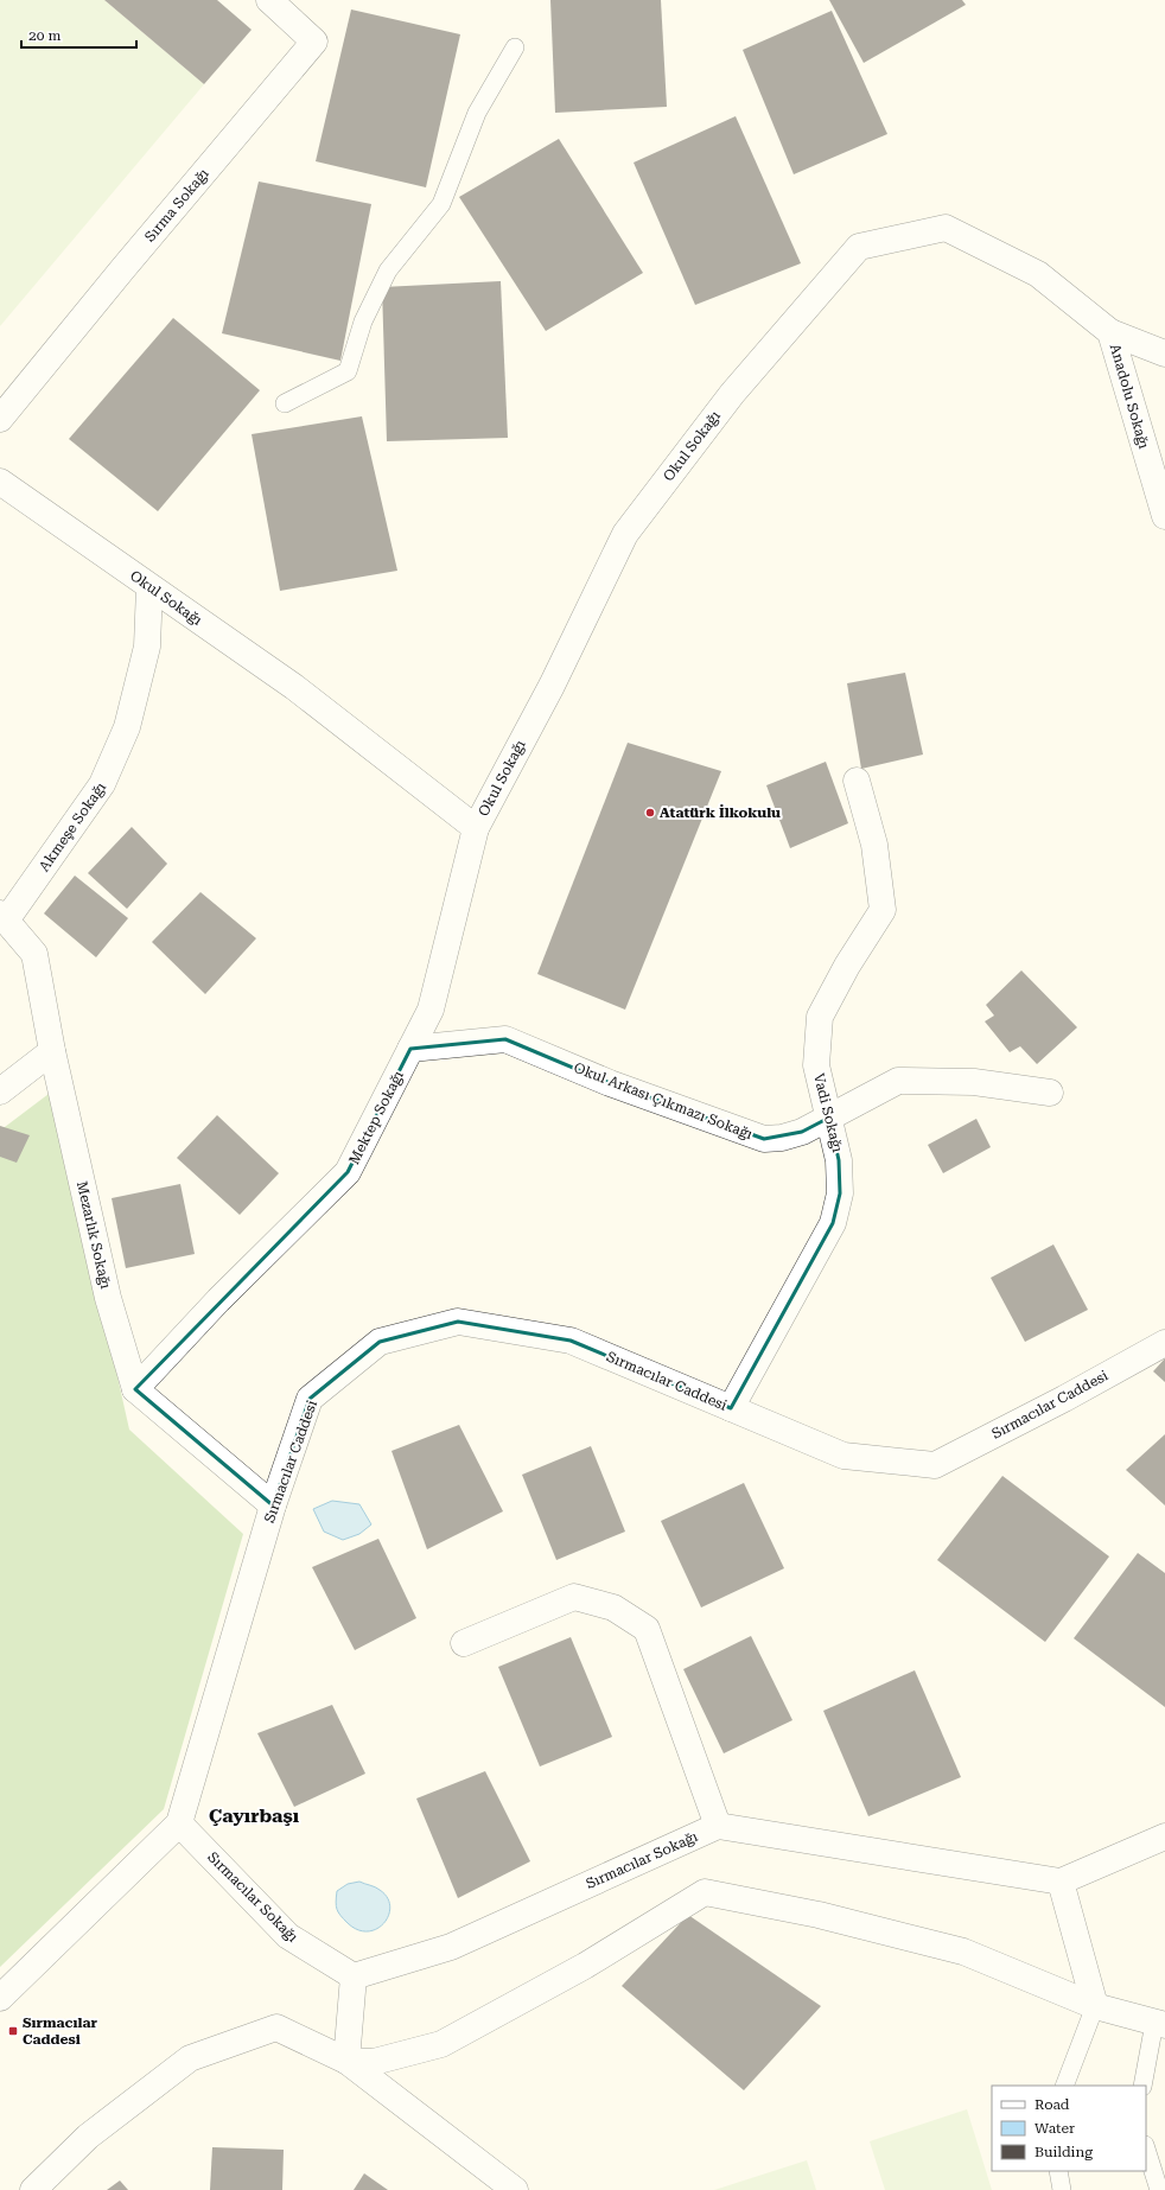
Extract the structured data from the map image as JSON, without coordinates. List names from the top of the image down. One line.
{"streets":{"street":["Sırma Sokağı","Anadolu Sokağı","Okul Sokağı","Akmeşe Sokağı","Okul Arkası Çıkmazı Sokağı","Vadi Sokağı","Mektep Sokağı","Mezarlık Sokağı","Sırmacılar Caddesi","Sırmacılar Sokağı"]},"crossings":[["Anadolu Sokağı","Okul Sokağı"],["Okul Sokağı","Akmeşe Sokağı"],["Okul Sokağı","Mektep Sokağı"],["Akmeşe Sokağı","Mezarlık Sokağı"],["Okul Arkası Çıkmazı Sokağı","Vadi Sokağı"],["Okul Arkası Çıkmazı Sokağı","Mektep Sokağı"],["Vadi Sokağı","Sırmacılar Caddesi"],["Mektep Sokağı","Mezarlık Sokağı"],["Sırmacılar Caddesi","Sırmacılar Sokağı"]],"districts":["Çayırbaşı"],"places":{"other":["Atatürk İlkokulu"],"transit":["Sırmacılar Caddesi"]},"legend":["Road","Water","Building"],"scale_bar":"20 m"}
